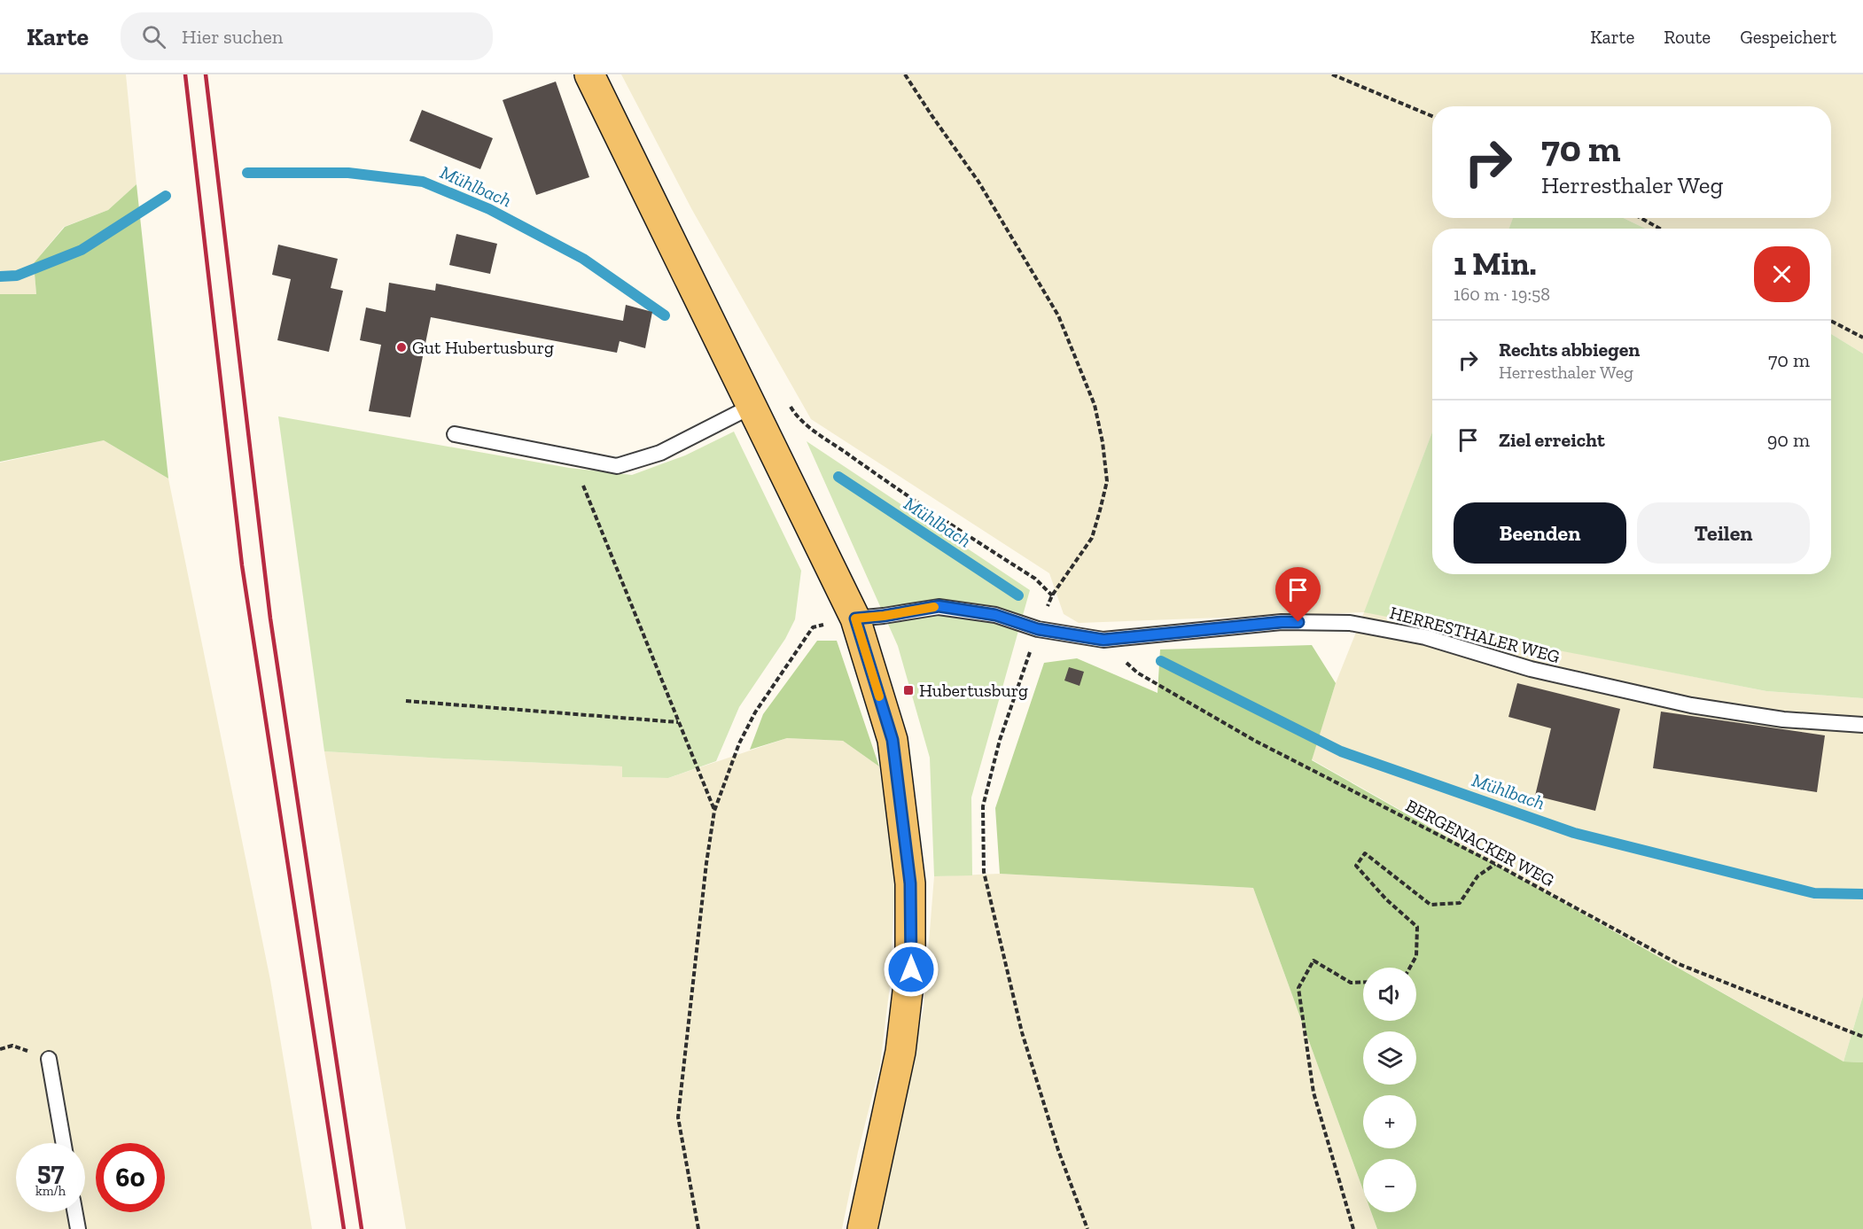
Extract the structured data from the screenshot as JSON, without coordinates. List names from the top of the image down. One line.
{"streets":{"lane":["HERRESTHALER WEG"],"path":["BERGENACKER WEG"]},"crossings":[["HERRESTHALER WEG","BERGENACKER WEG"]],"water":["Mühlbach"],"places":{"other":["Gut Hubertusburg"],"transit":["Hubertusburg"]},"page":{"header":"Karte","search":"Hier suchen","nav":["Karte","Route","Gespeichert"],"turn":["70 m","Herresthaler Weg"],"heading":["1 Min.","160 m · 19:58"],"list":[{"name":"Rechts abbiegen","note":"Herresthaler Weg","value":"70 m"},{"name":"Ziel erreicht","value":"90 m"}],"buttons":["Beenden","Teilen"],"map_buttons":["+","−"],"speed":"57 km/h","limit":"60"}}
